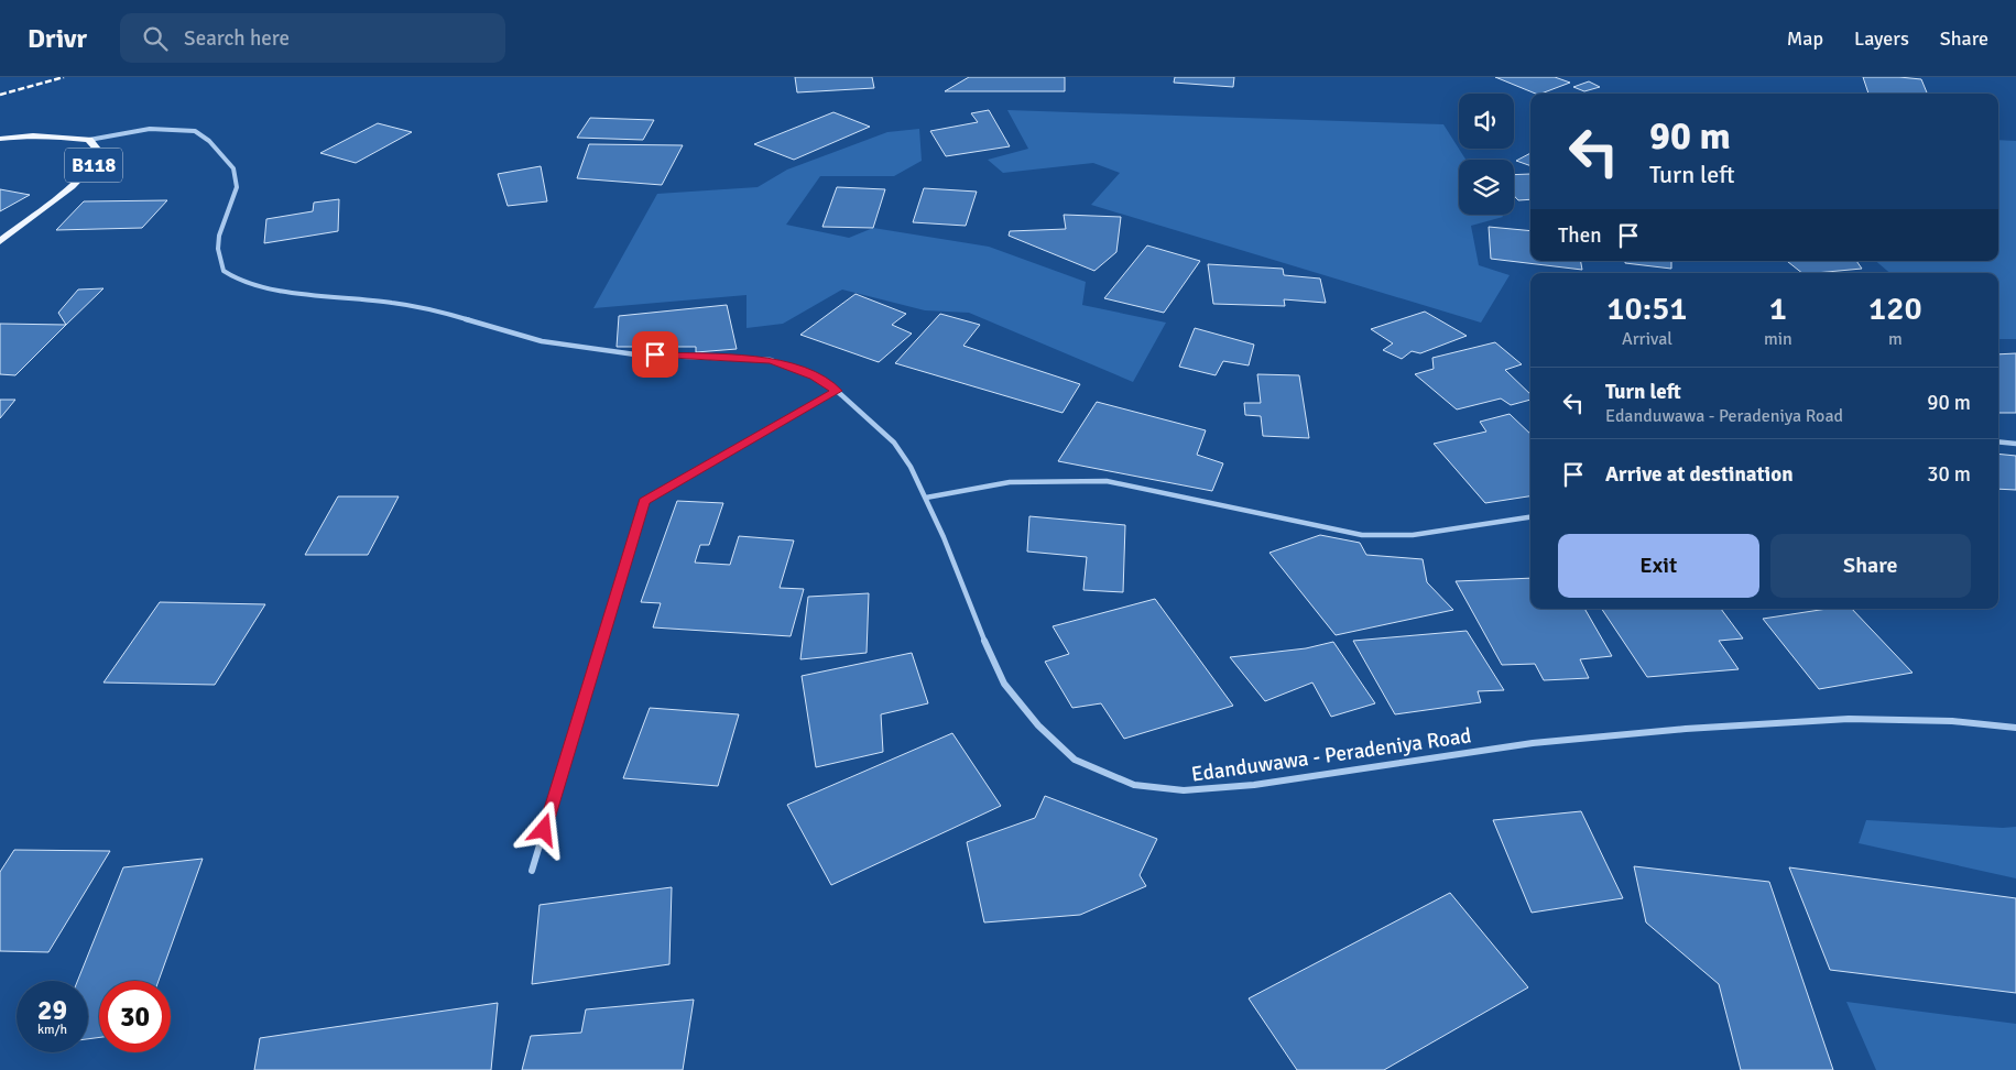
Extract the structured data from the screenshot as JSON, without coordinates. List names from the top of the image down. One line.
{"streets":{"main road":["B118"],"street":["Edanduwawa - Peradeniya Road"]},"crossings":[["B118","Edanduwawa - Peradeniya Road"]],"page":{"header":"Drivr","search":"Search here","nav":["Map","Layers","Share"],"turn":["90 m","Turn left"],"then":"Then","eta":["10:51","Arrival","1","min","120","m"],"list":[{"name":"Turn left","note":"Edanduwawa - Peradeniya Road","value":"90 m"},{"name":"Arrive at destination","value":"30 m"}],"buttons":["Exit","Share"],"speed":"29 km/h","limit":"30"}}
